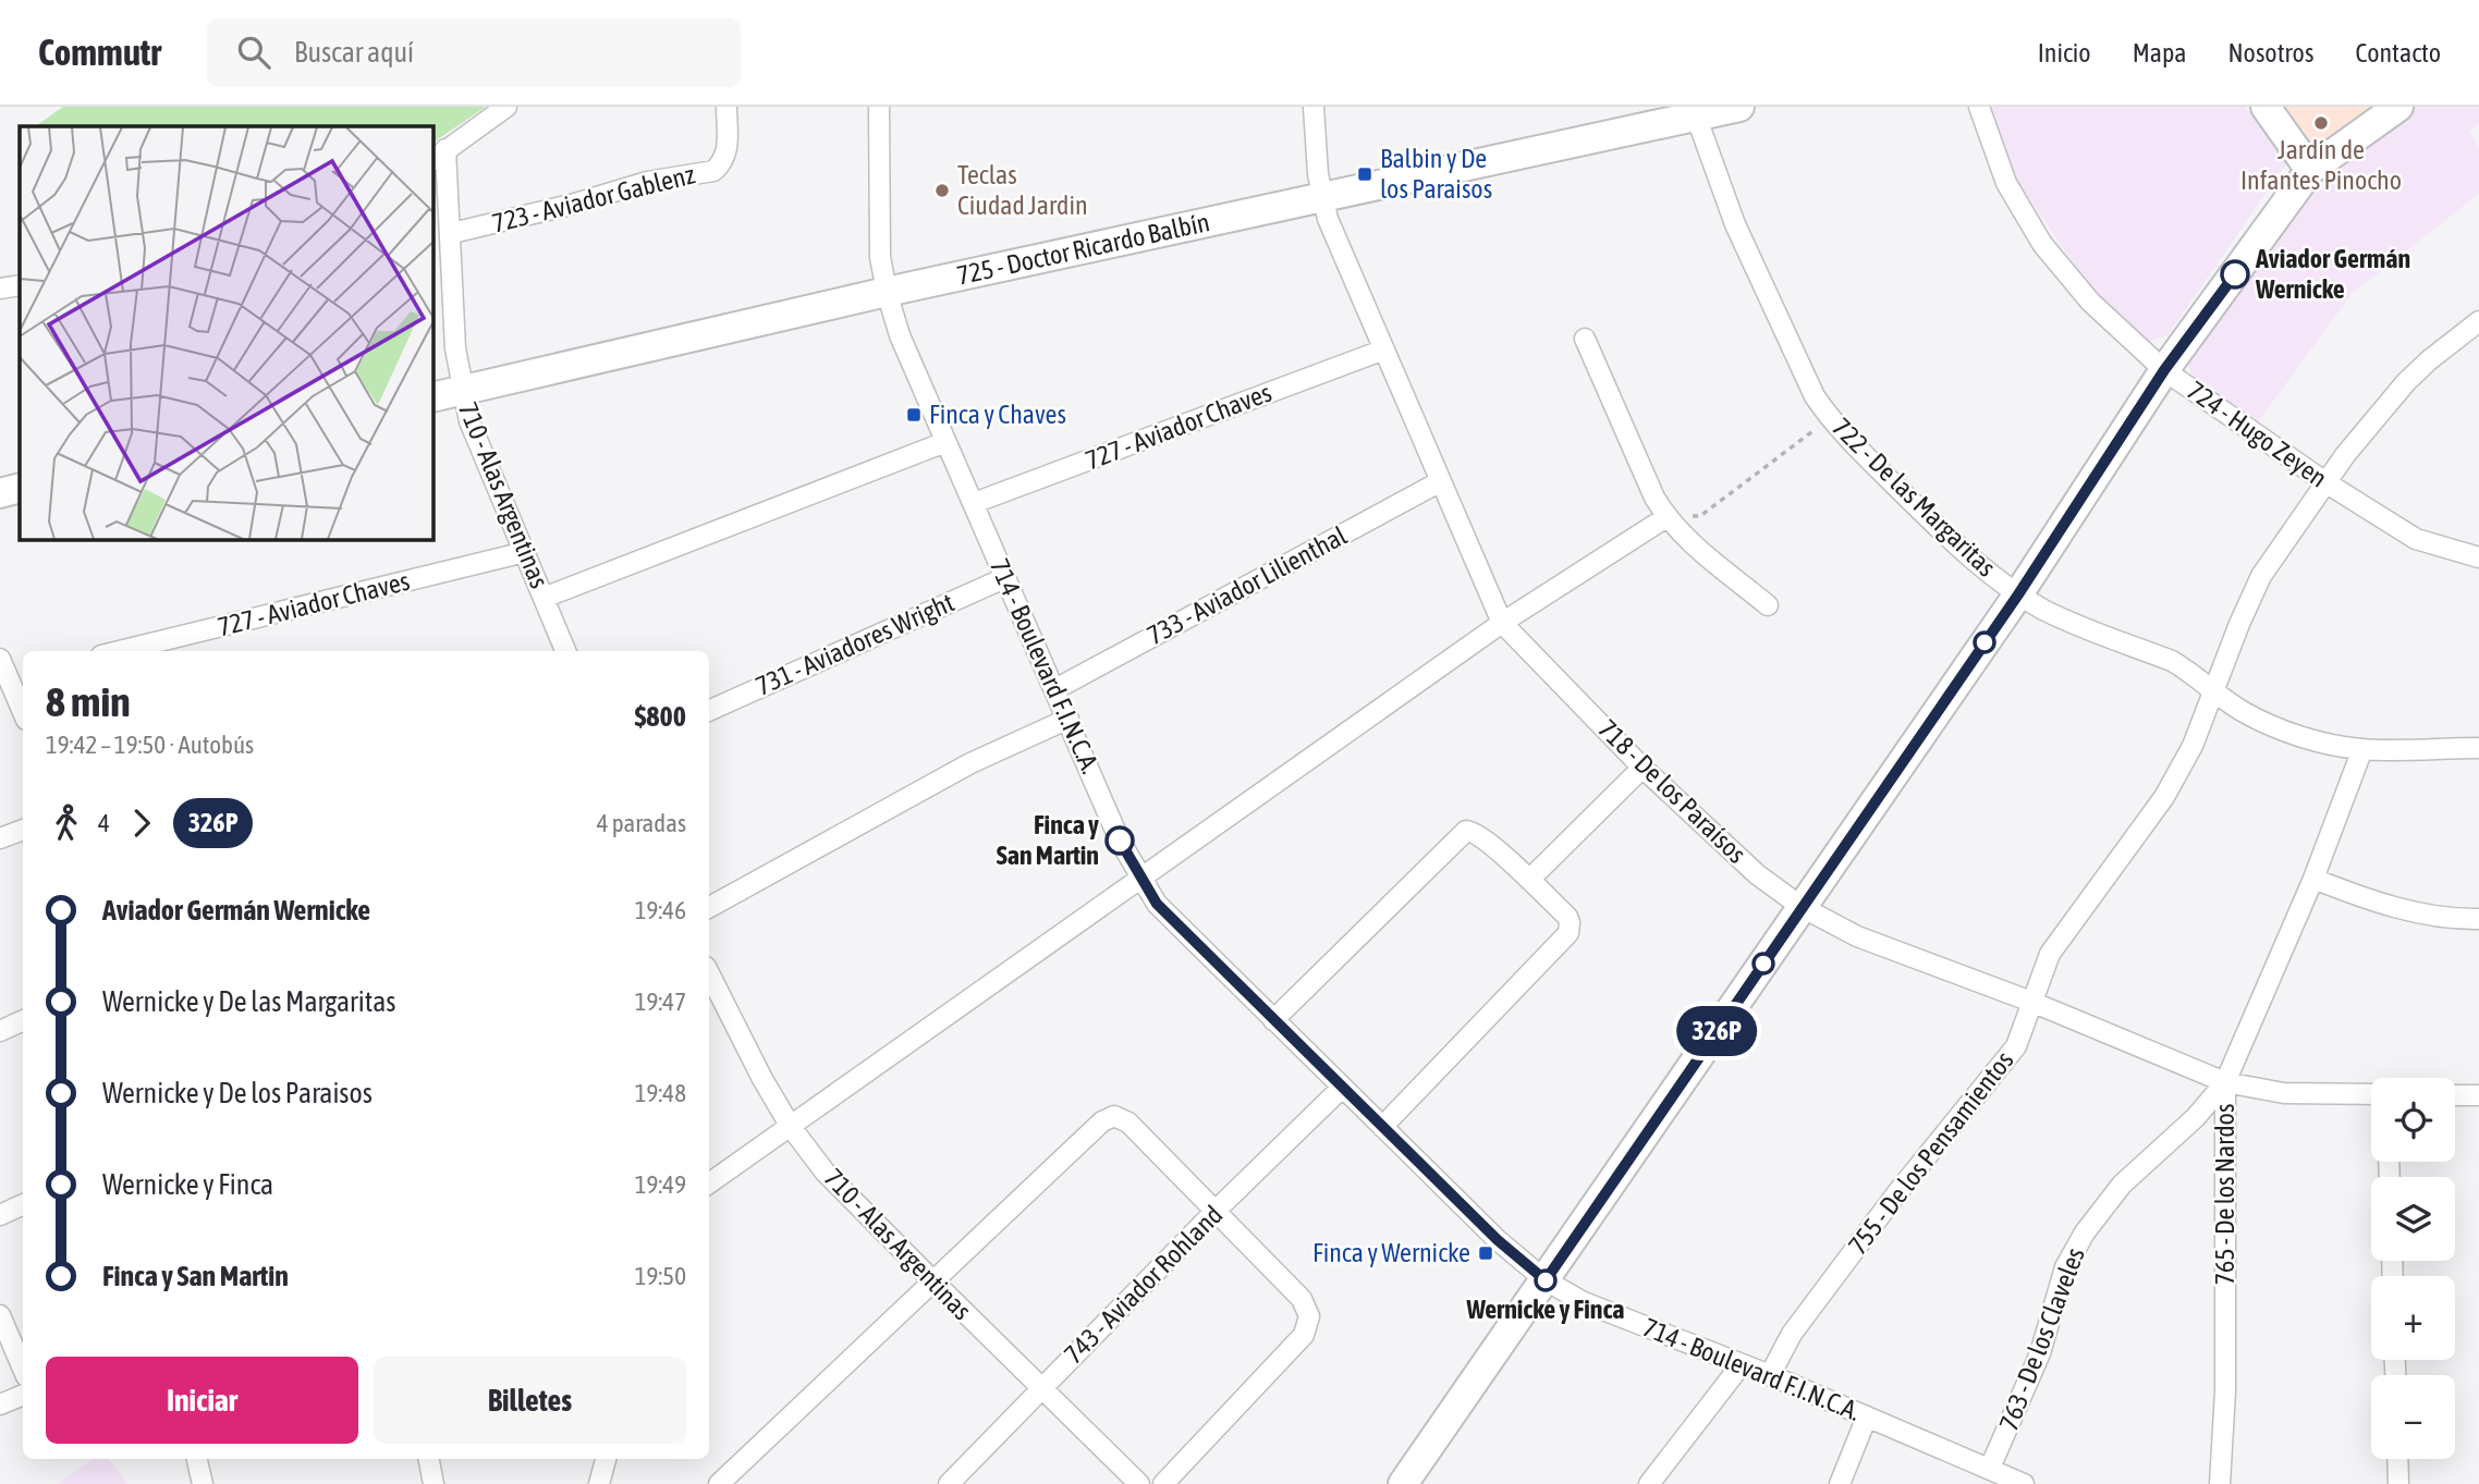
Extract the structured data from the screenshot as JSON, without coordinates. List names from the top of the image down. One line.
{"streets":{"street":["723 - Aviador Gablenz","725 - Doctor Ricardo Balbín","727 - Aviador Chaves","724 - Hugo Zeyen","710 - Alas Argentinas","722 - De las Margaritas","733 - Aviador Lilienthal","731 - Aviadores Wright","714 - Boulevard F.I.N.C.A.","718 - De los Paraísos","755 - De los Pensamientos","765 - De los Nardos","743 - Aviador Rohland","763 - De los Claveles"]},"crossings":[["723 - Aviador Gablenz","710 - Alas Argentinas"],["725 - Doctor Ricardo Balbín","710 - Alas Argentinas"],["725 - Doctor Ricardo Balbín","722 - De las Margaritas"],["725 - Doctor Ricardo Balbín","714 - Boulevard F.I.N.C.A."],["725 - Doctor Ricardo Balbín","718 - De los Paraísos"],["727 - Aviador Chaves","710 - Alas Argentinas"],["727 - Aviador Chaves","714 - Boulevard F.I.N.C.A."],["727 - Aviador Chaves","718 - De los Paraísos"],["724 - Hugo Zeyen","755 - De los Pensamientos"],["710 - Alas Argentinas","743 - Aviador Rohland"],["722 - De las Margaritas","755 - De los Pensamientos"],["722 - De las Margaritas","765 - De los Nardos"],["733 - Aviador Lilienthal","714 - Boulevard F.I.N.C.A."],["733 - Aviador Lilienthal","718 - De los Paraísos"],["731 - Aviadores Wright","714 - Boulevard F.I.N.C.A."],["714 - Boulevard F.I.N.C.A.","755 - De los Pensamientos"],["714 - Boulevard F.I.N.C.A.","743 - Aviador Rohland"],["714 - Boulevard F.I.N.C.A.","763 - De los Claveles"],["718 - De los Paraísos","755 - De los Pensamientos"],["718 - De los Paraísos","765 - De los Nardos"],["718 - De los Paraísos","763 - De los Claveles"],["765 - De los Nardos","763 - De los Claveles"]],"places":{"other":["Jardín de Infantes Pinocho","Teclas Ciudad Jardin","Aviador Germán Wernicke","Finca y San Martin","Wernicke y Finca"],"transit":["Balbin y De los Paraisos","Finca y Chaves","Finca y Wernicke"]},"lines":["bus line 326P"],"page":{"header":"Commutr","search":"Buscar aquí","nav":["Inicio","Mapa","Nosotros","Contacto"],"on_map":"326P","heading":["8 min","19:42 – 19:50 · Autobús","$800"],"legs":["4","326P","4 paradas"],"list":[{"name":"Aviador Germán Wernicke","value":"19:46"},{"name":"Wernicke y De las Margaritas","value":"19:47"},{"name":"Wernicke y De los Paraisos","value":"19:48"},{"name":"Wernicke y Finca","value":"19:49"},{"name":"Finca y San Martin","value":"19:50"}],"map_buttons":["+","−"],"buttons":["Iniciar","Billetes"]}}
